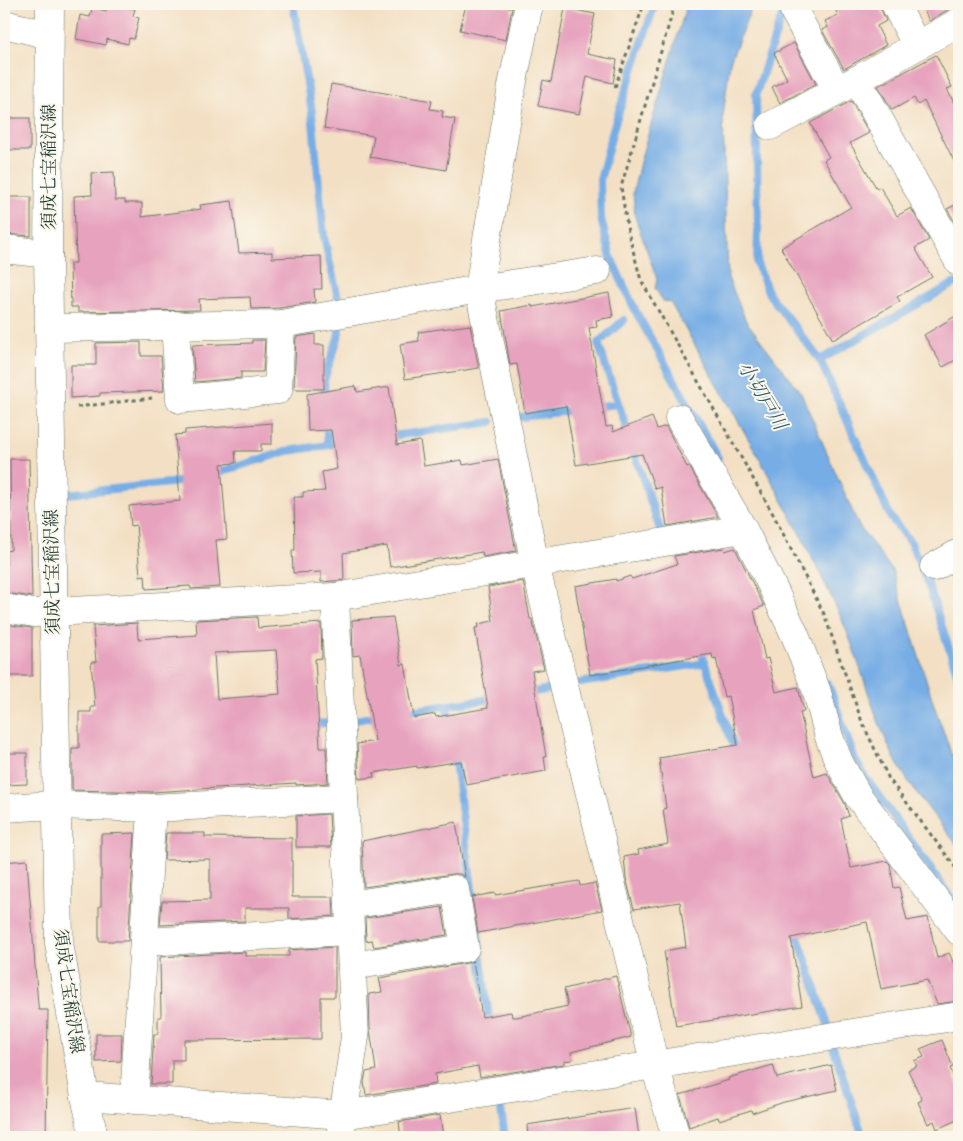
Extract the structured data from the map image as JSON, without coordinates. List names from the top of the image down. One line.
{"streets":{"street":["須成七宝稲沢線"]},"water":["小切戸川"]}
